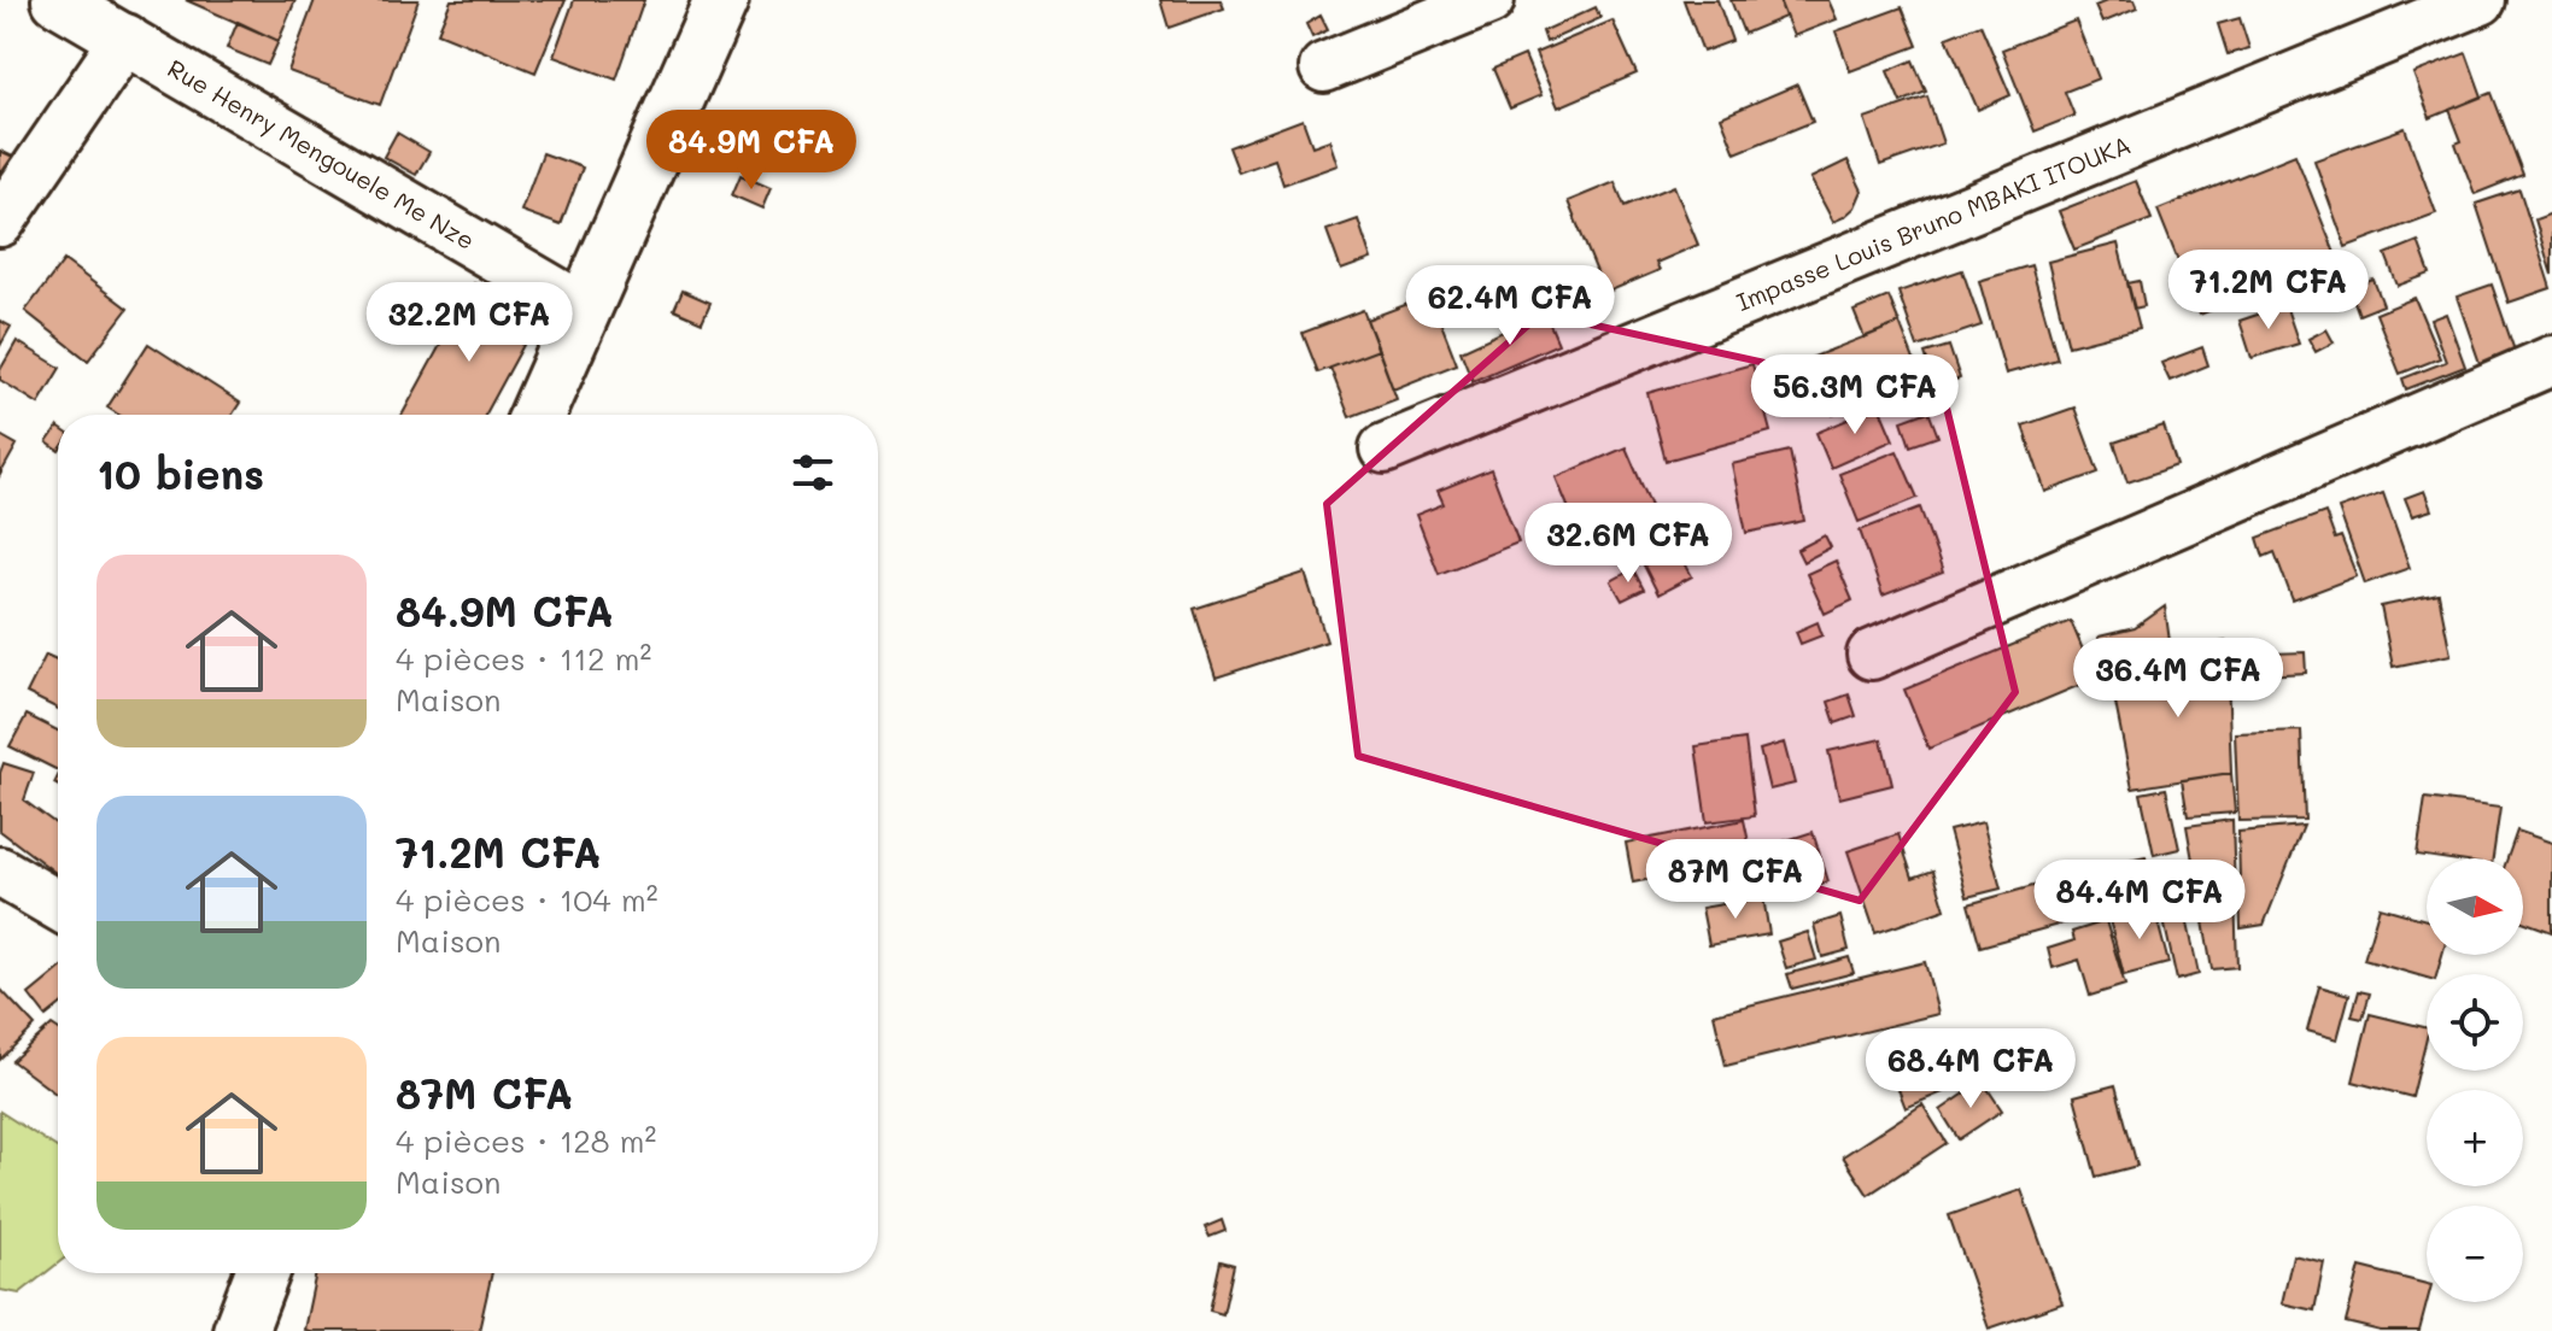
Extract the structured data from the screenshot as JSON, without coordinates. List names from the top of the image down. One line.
{"streets":{"street":["Rue Henry Mengouele Me Nze","Impasse Louis Bruno MBAKI ITOUKA"]},"north":"right","page":{"price":["84.9M CFA","71.2M CFA","62.4M CFA","32.2M CFA","56.3M CFA","32.6M CFA","36.4M CFA","87M CFA","84.4M CFA","68.4M CFA"],"heading":"10 biens","list":[{"name":"84.9M CFA","note":"4 pièces · 112 m² · Maison"},{"name":"71.2M CFA","note":"4 pièces · 104 m² · Maison"},{"name":"87M CFA","note":"4 pièces · 128 m² · Maison"}],"map_buttons":["+","−"]}}
